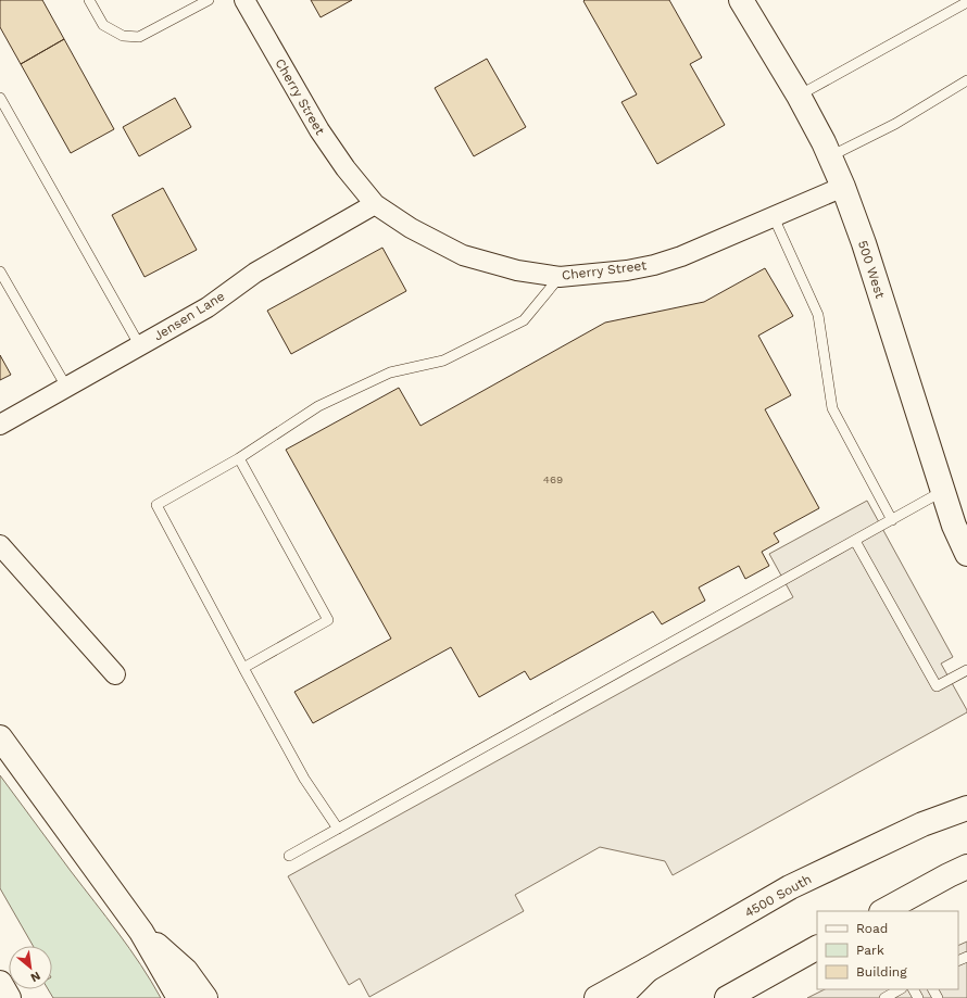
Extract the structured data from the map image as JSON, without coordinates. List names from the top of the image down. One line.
{"streets":{"main road":["500 West","4500 South"],"street":["Cherry Street","Jensen Lane"]},"crossings":[["Cherry Street","500 West"],["Cherry Street","Jensen Lane"]],"house_numbers":["469"],"legend":["Road","Park","Building"],"north":"bottom right"}
